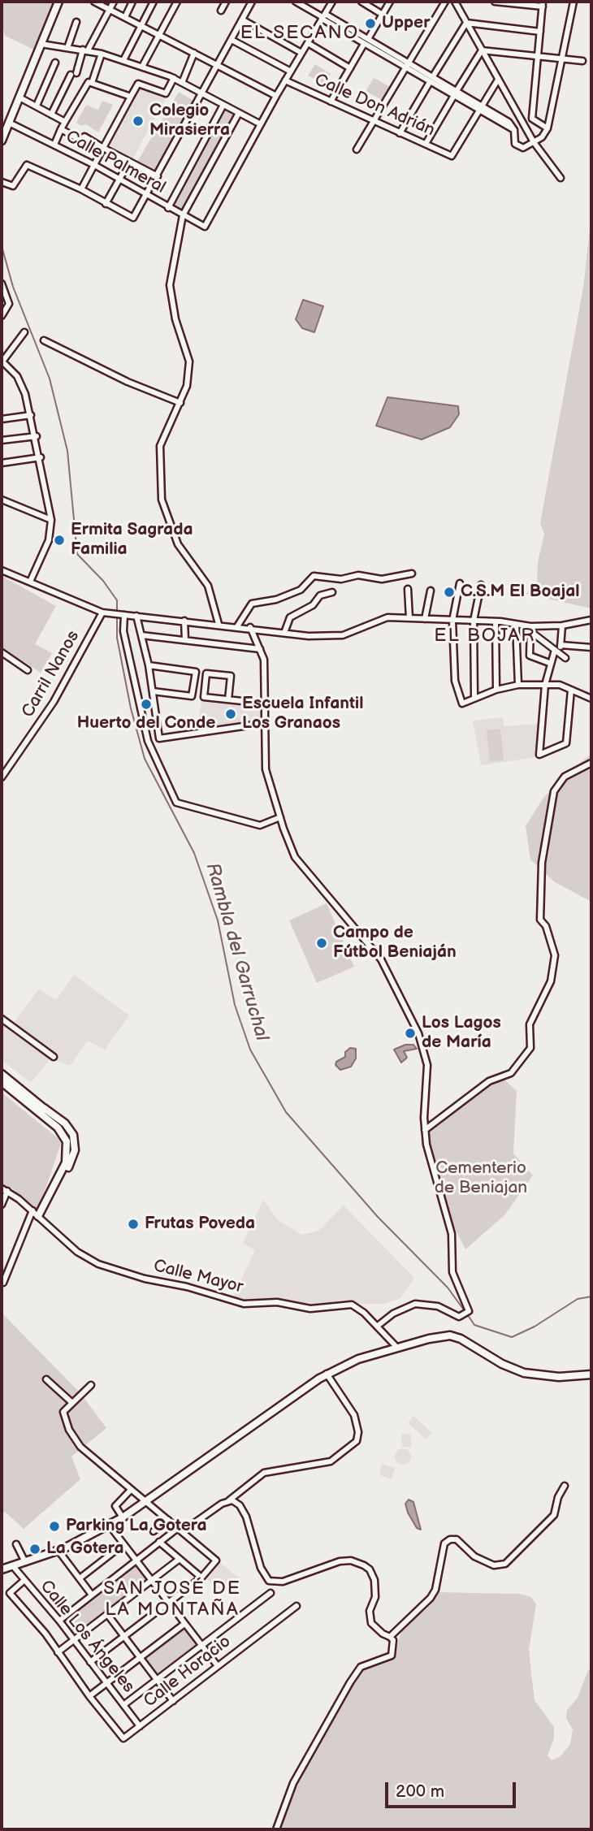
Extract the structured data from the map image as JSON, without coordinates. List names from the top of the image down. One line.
{"streets":{"street":["Calle Don Adrián","Calle Palmeral","Carril Nanos","Calle Mayor","Calle Los Ángeles","Calle Horacio"]},"crossings":[["Calle Los Ángeles","Calle Horacio"]],"districts":["EL SECANO","EL BOJAR","SAN JOSÉ DE LA MONTAÑA"],"water":["Rambla del Garruchal"],"parks":["Cementerio de Beniajan"],"places":["Upper","Colegio Mirasierra","Ermita Sagrada Familia","C.S.M El Boajal","Huerto del Conde","Escuela Infantil Los Granaos","Campo de Fútbol Beniaján","Los Lagos de María","Frutas Poveda","Parking La Gotera","La Gotera"],"scale_bar":"200 m"}
